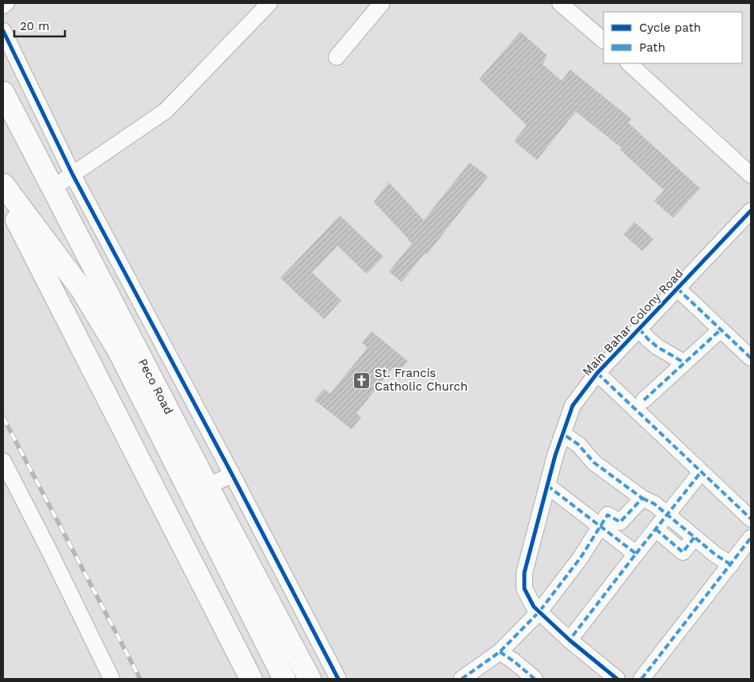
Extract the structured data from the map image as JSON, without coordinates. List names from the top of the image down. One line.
{"streets":{"main road":["Peco Road"],"street":["Main Bahar Colony Road"]},"places":{"church":["St. Francis Catholic Church"]},"legend":["Cycle path","Path"],"scale_bar":"20 m"}
